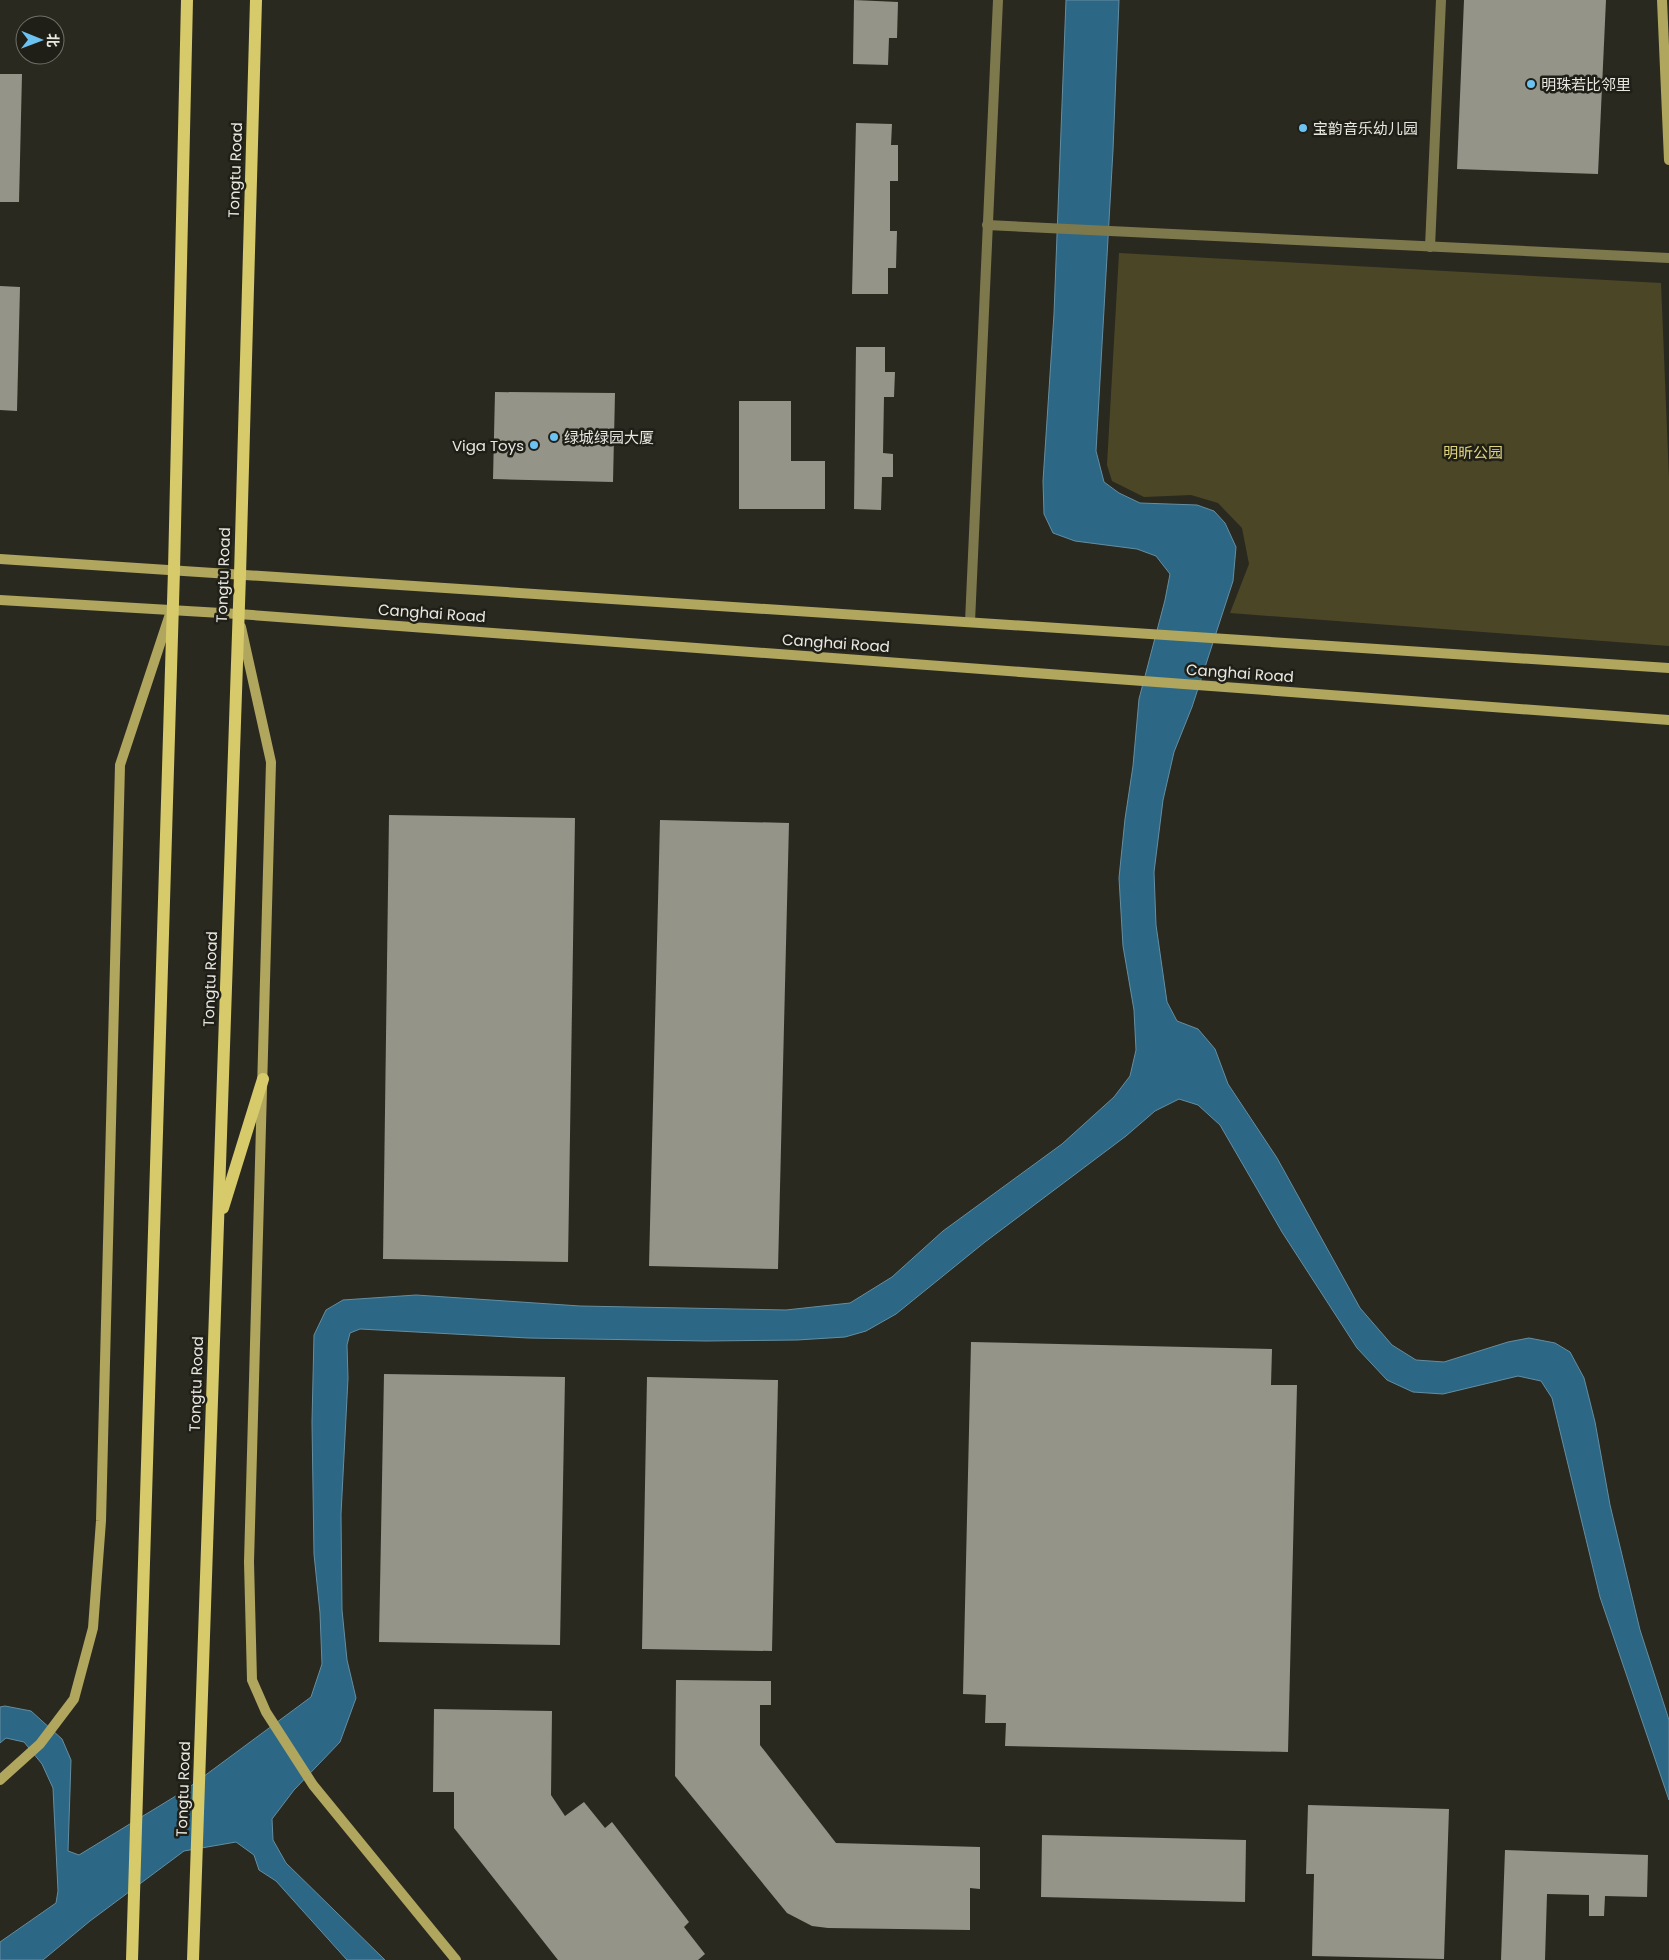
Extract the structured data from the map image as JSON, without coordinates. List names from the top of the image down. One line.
{"streets":{"main road":["Tongtu Road","Canghai Road"]},"crossings":[["Tongtu Road","Canghai Road"]],"parks":["明昕公园"],"places":["明珠若比邻里","宝韵音乐幼儿园","绿城绿园大厦","Viga Toys"],"north":"right"}
